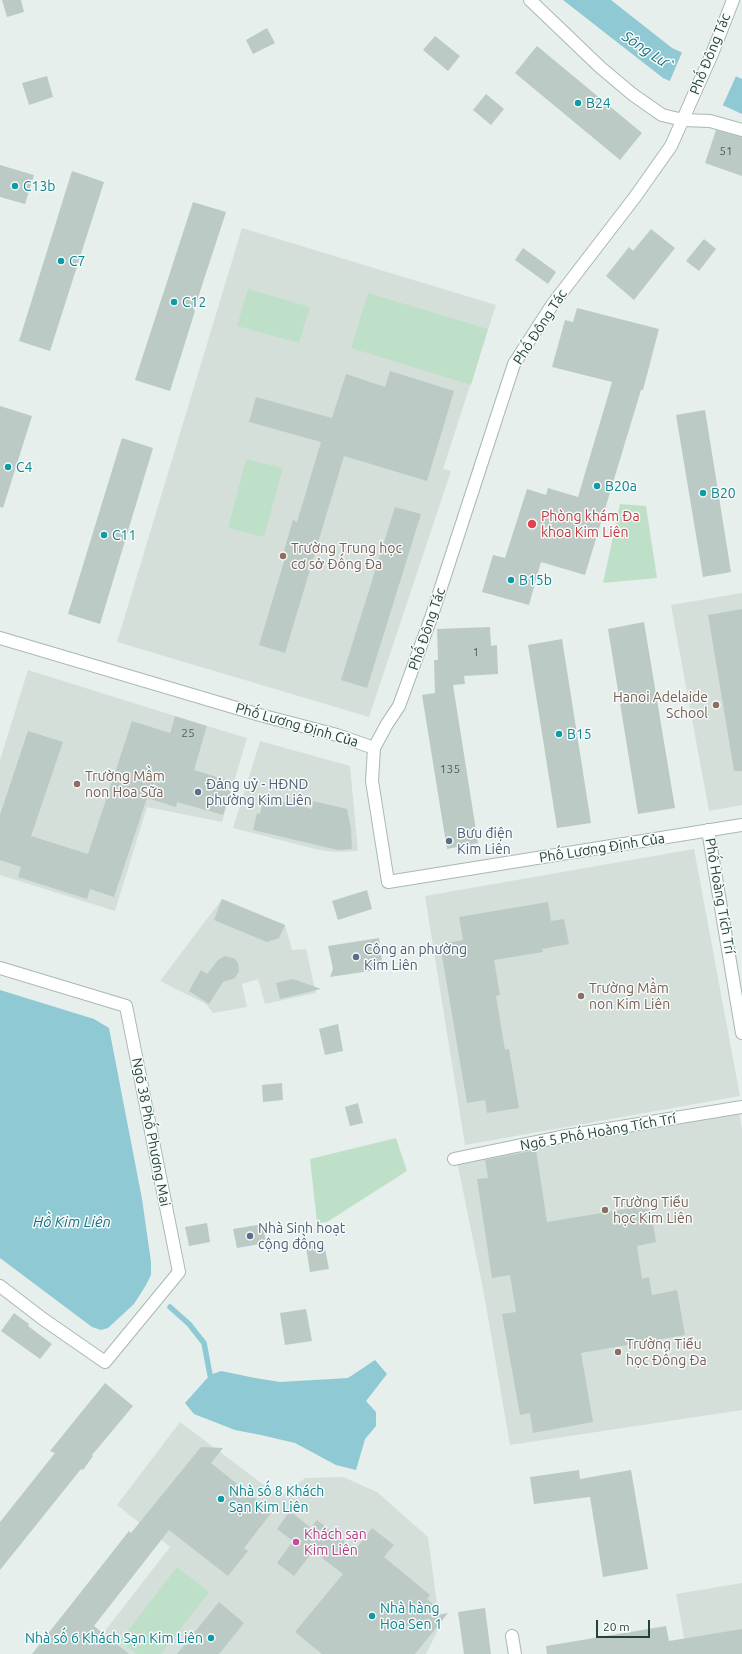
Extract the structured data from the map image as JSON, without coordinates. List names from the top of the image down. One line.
{"streets":{"street":["Phố Đông Tác","Phố Lương Định Của","Phố Hoàng Tích Trí","Ngõ 38 Phố Phương Mai","Ngõ 5 Phố Hoàng Tích Trí"]},"crossings":[["Phố Đông Tác","Phố Lương Định Của"],["Phố Lương Định Của","Phố Hoàng Tích Trí"]],"water":["Sông Lừ","Hồ Kim Liên"],"places":["B24","C13b","C7","C12","C4","B20a","B20","Phòng khám Đa khoa Kim Liên","C11","Trường Trung học cơ sở Đống Đa","B15b","Hanoi Adelaide School","B15","Trường Mầm non Hoa Sữa","Đảng uỷ - HĐND phường Kim Liên","Bưu điện Kim Liên","Công an phường Kim Liên","Trường Mầm non Kim Liên","Trường Tiểu học Kim Liên","Nhà Sinh hoạt cộng đồng","Trường Tiểu học Đống Đa","Nhà số 8 Khách Sạn Kim Liên","Khách sạn Kim Liên","Nhà hàng Hoa Sen 1","Nhà số 6 Khách Sạn Kim Liên"],"house_numbers":["51","1","25","135"],"scale_bar":"20 m"}
